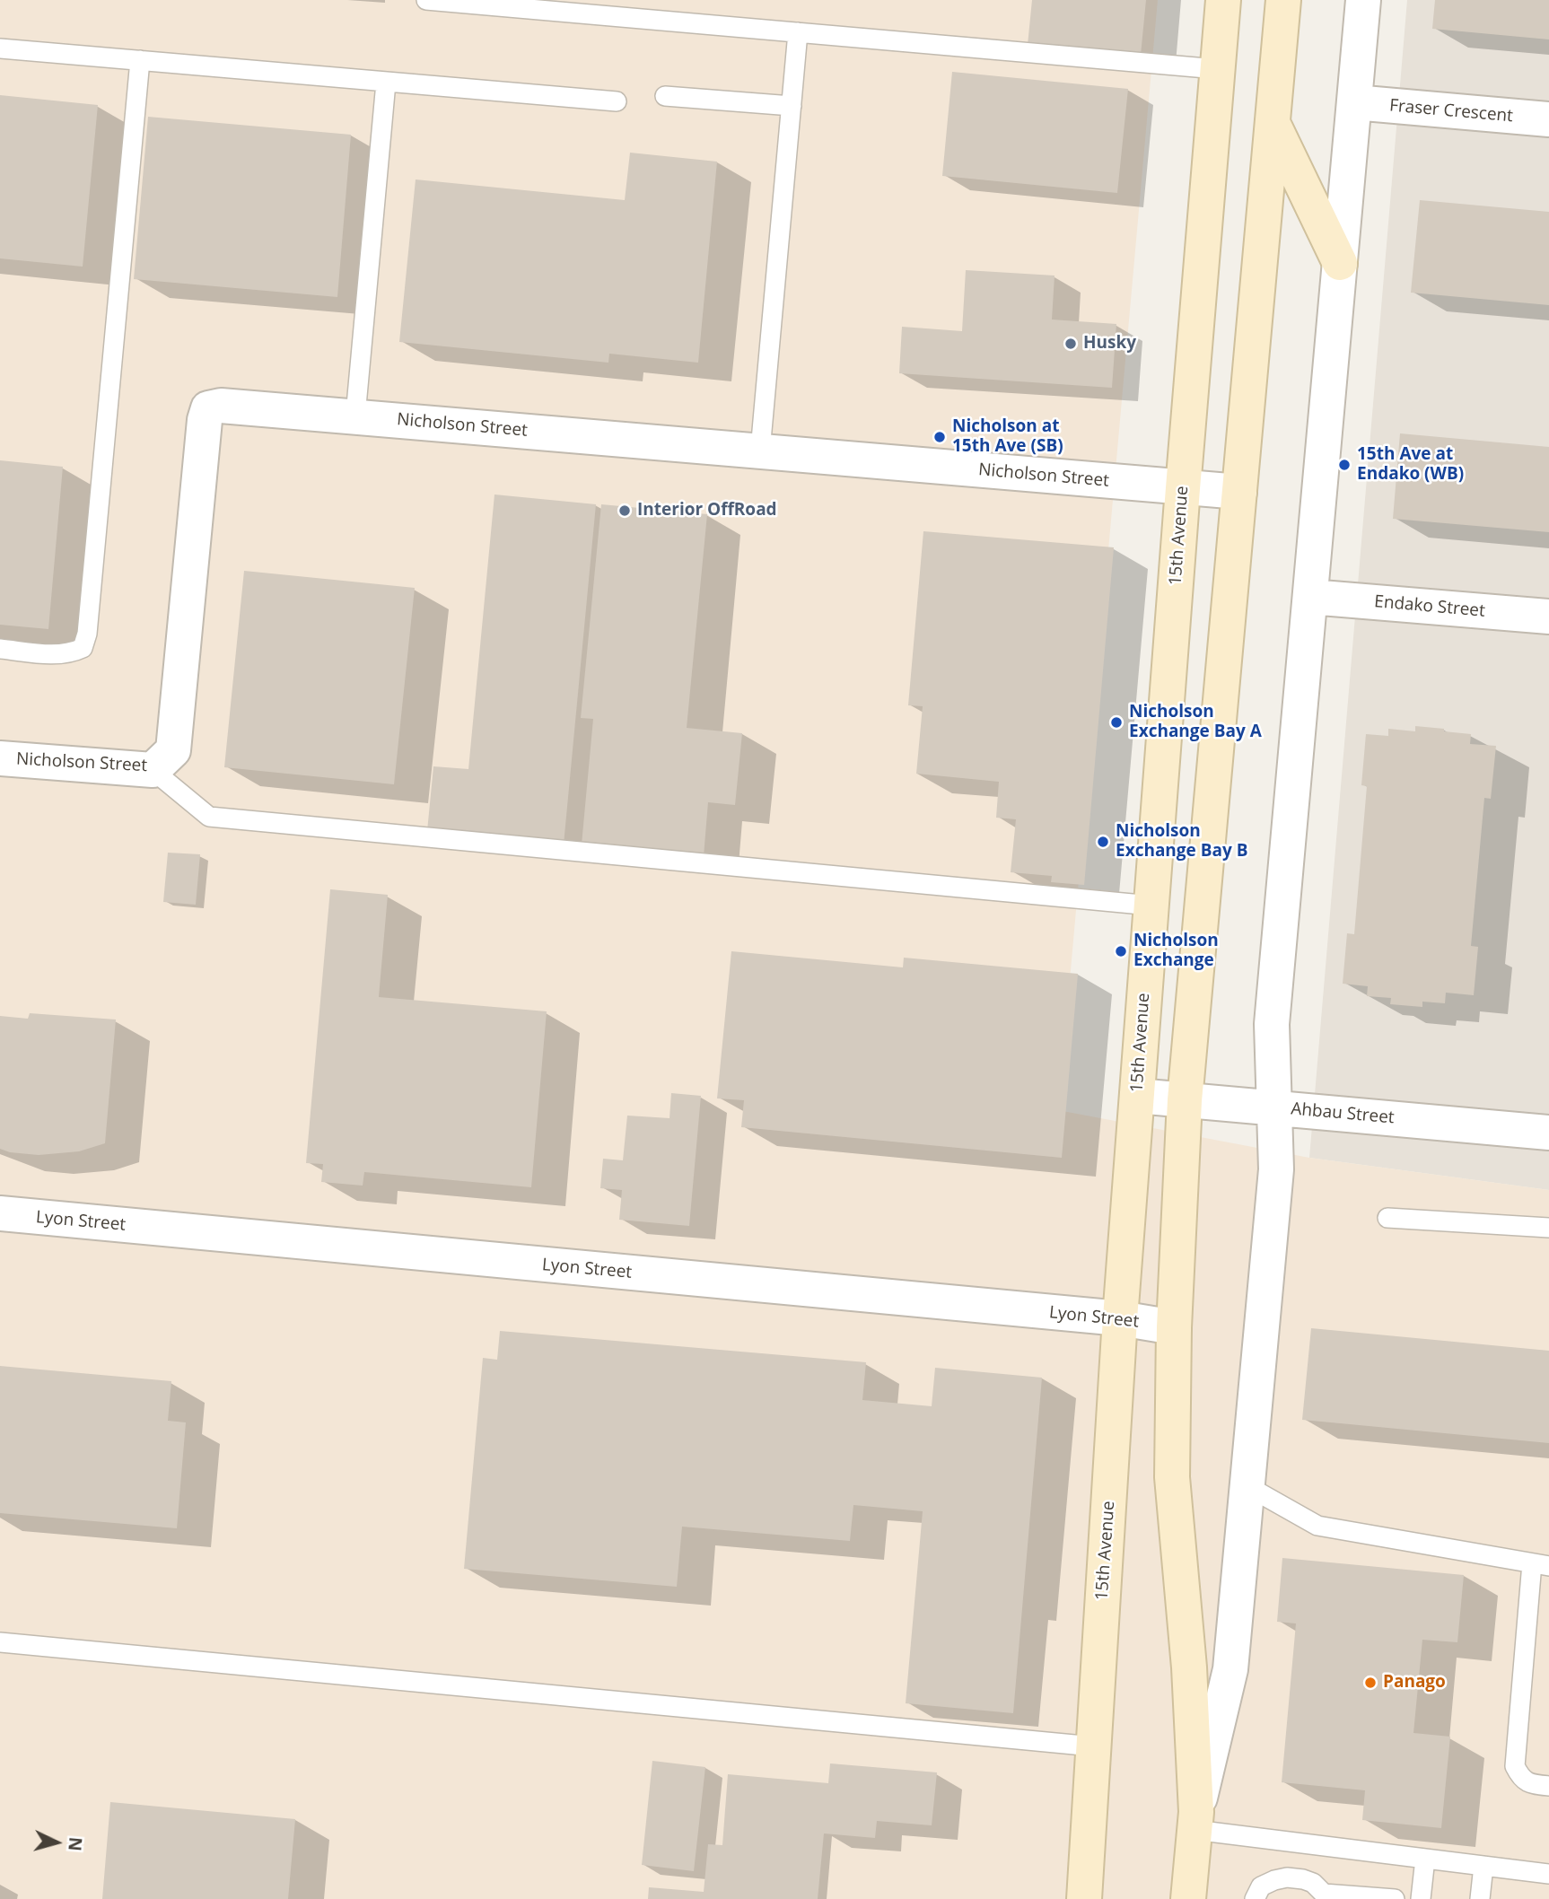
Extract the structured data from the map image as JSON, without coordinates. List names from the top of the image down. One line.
{"streets":{"main road":["15th Avenue"],"street":["Fraser Crescent","Nicholson Street","Endako Street","Ahbau Street","Lyon Street"]},"crossings":[["Nicholson Street","15th Avenue"],["15th Avenue","Ahbau Street"],["15th Avenue","Lyon Street"]],"places":["Husky","Nicholson at 15th Ave (SB)","15th Ave at Endako (WB)","Interior OffRoad","Nicholson Exchange Bay A","Nicholson Exchange Bay B","Nicholson Exchange","Panago"],"north":"right"}
